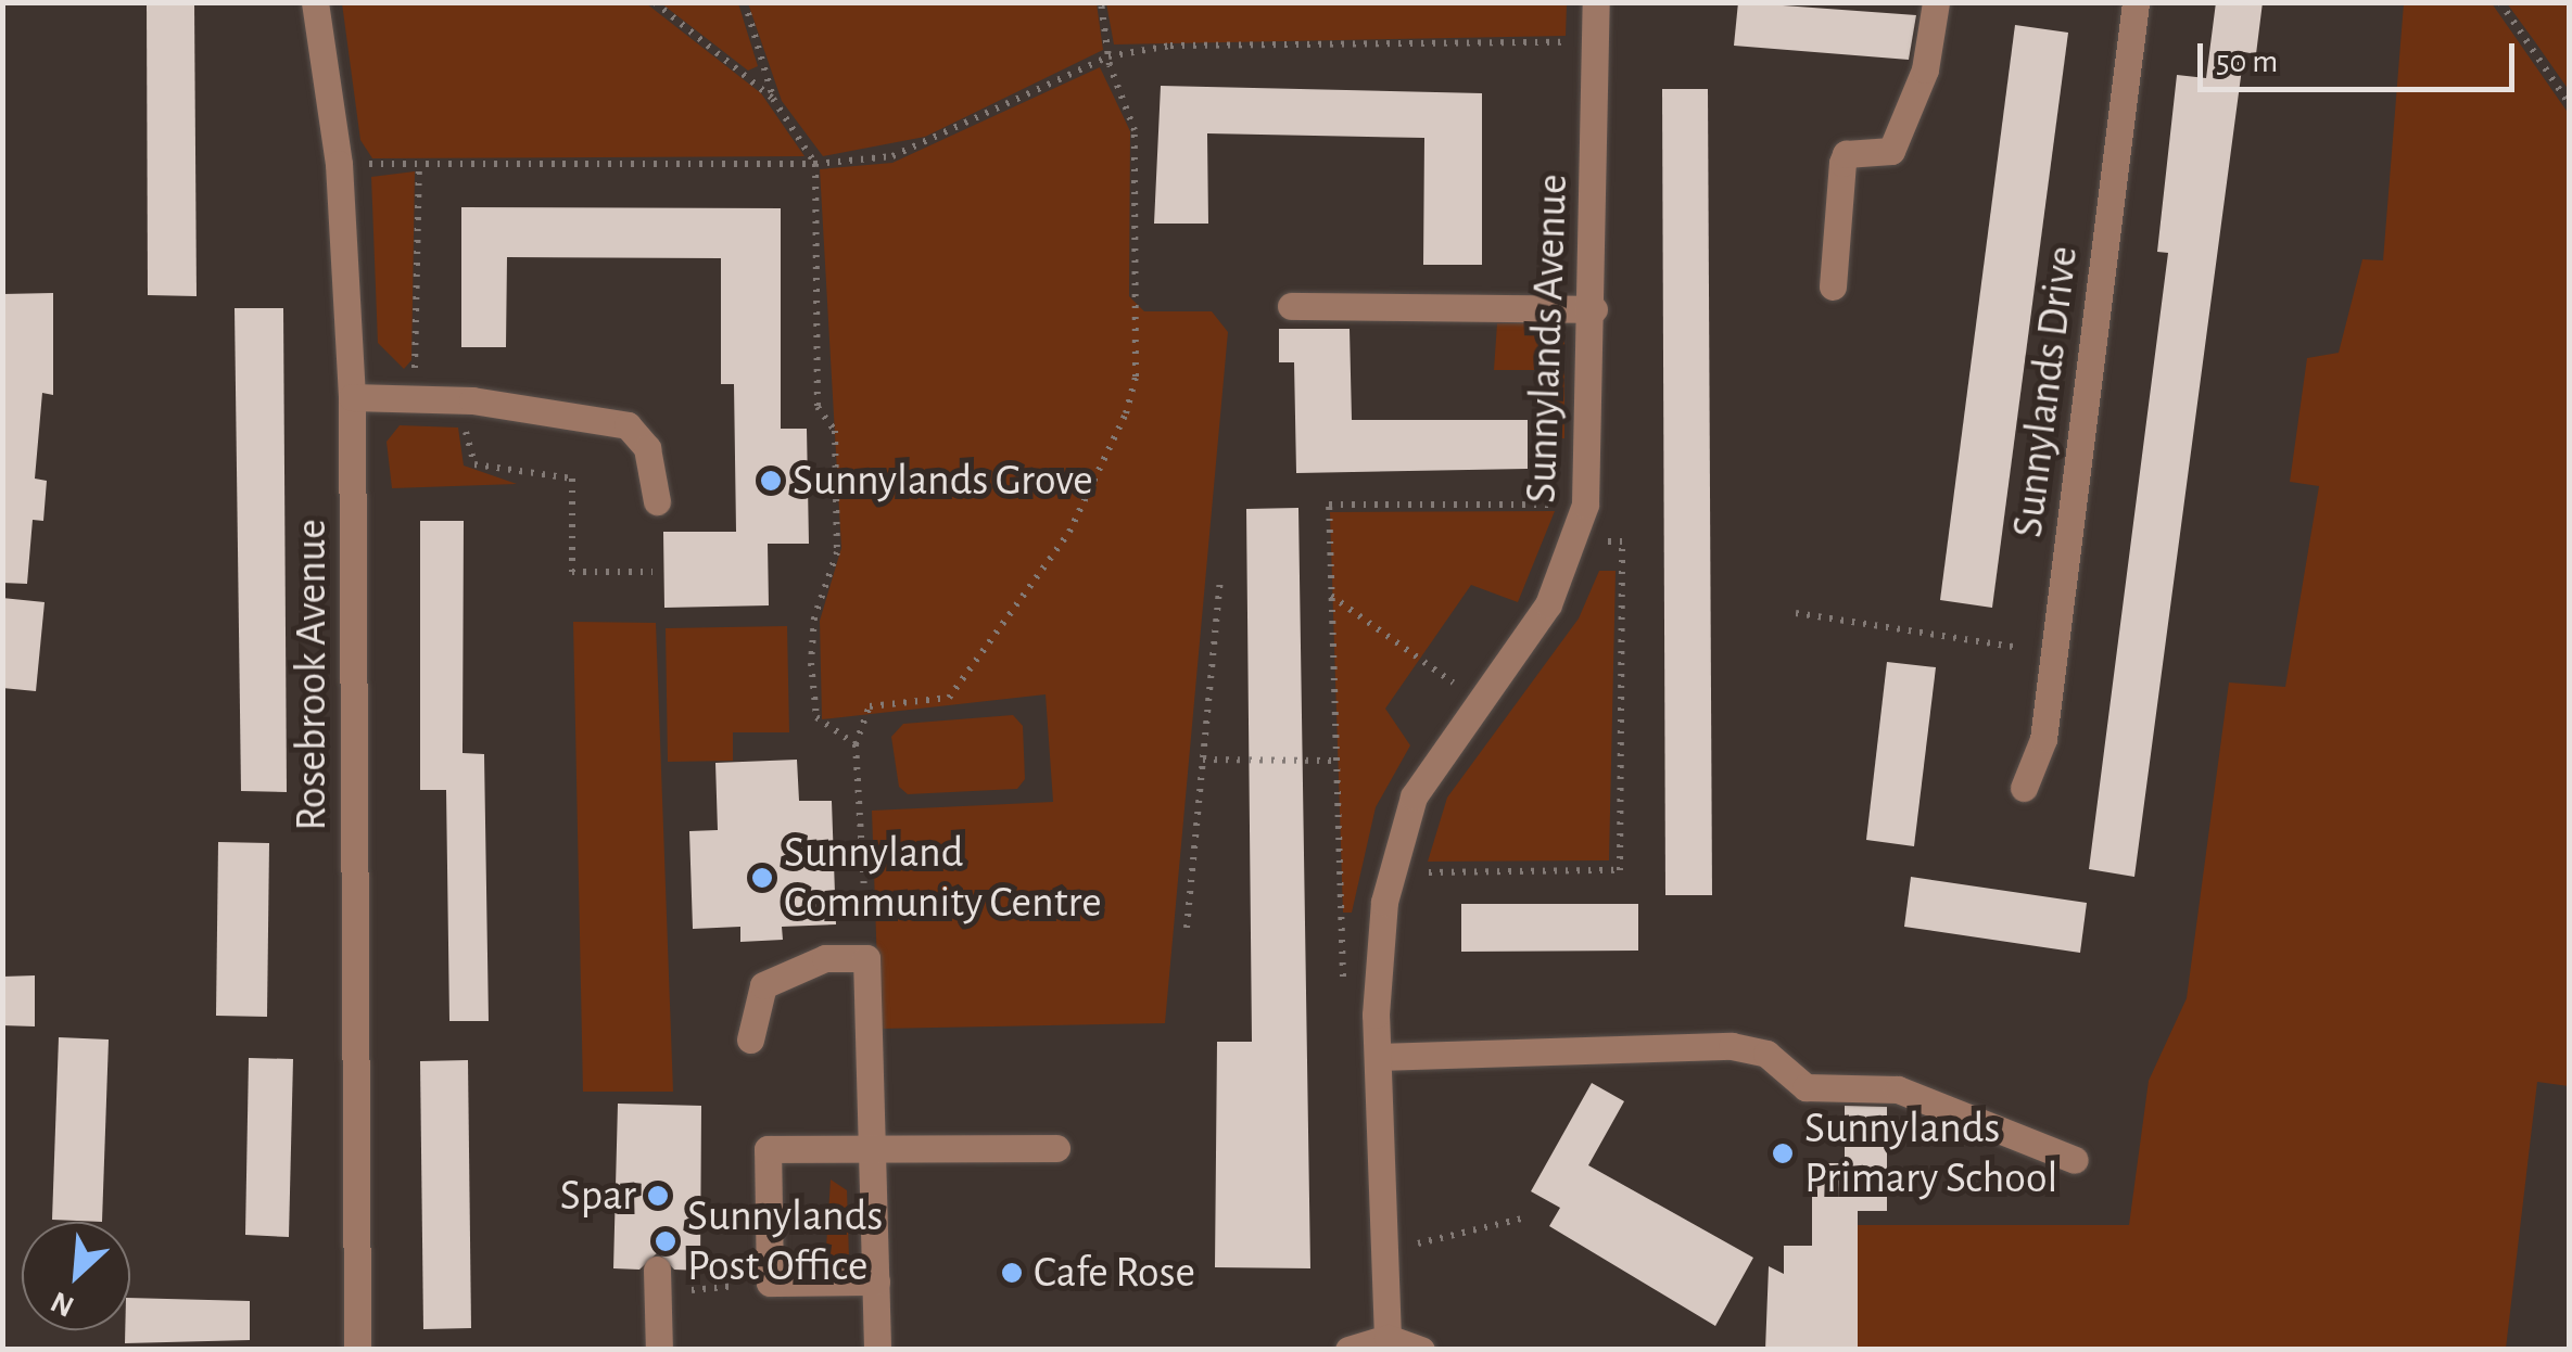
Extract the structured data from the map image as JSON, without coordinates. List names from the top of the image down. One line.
{"streets":{"street":["Sunnylands Avenue","Sunnylands Drive","Rosebrook Avenue"]},"places":["Sunnylands Grove","Sunnyland Community Centre","Sunnylands Primary School","Spar","Sunnylands Post Office","Cafe Rose"],"scale_bar":"50 m","north":"bottom left"}
